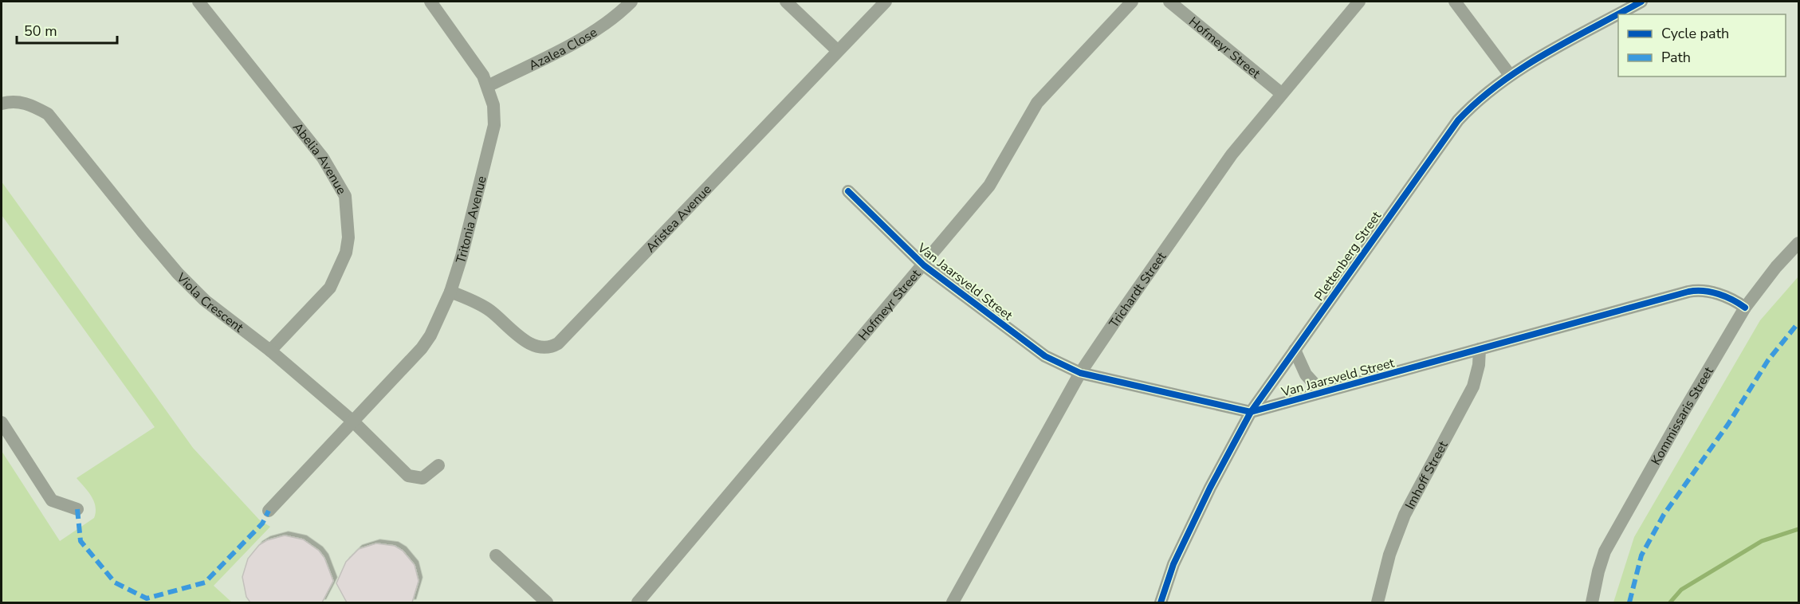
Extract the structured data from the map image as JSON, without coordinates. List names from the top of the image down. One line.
{"streets":{"street":["Azalea Close","Hofmeyr Street","Abelia Avenue","Aristea Avenue","Tritonia Avenue","Plettenberg Street","Van Jaarsveld Street","Trichardt Street","Viola Crescent","Kommissaris Street","Imhoff Street"]},"crossings":[["Azalea Close","Tritonia Avenue"],["Hofmeyr Street","Van Jaarsveld Street"],["Hofmeyr Street","Trichardt Street"],["Abelia Avenue","Viola Crescent"],["Aristea Avenue","Tritonia Avenue"],["Tritonia Avenue","Viola Crescent"],["Plettenberg Street","Van Jaarsveld Street"],["Van Jaarsveld Street","Trichardt Street"],["Van Jaarsveld Street","Kommissaris Street"],["Van Jaarsveld Street","Imhoff Street"]],"legend":["Cycle path","Path"],"scale_bar":"50 m"}
